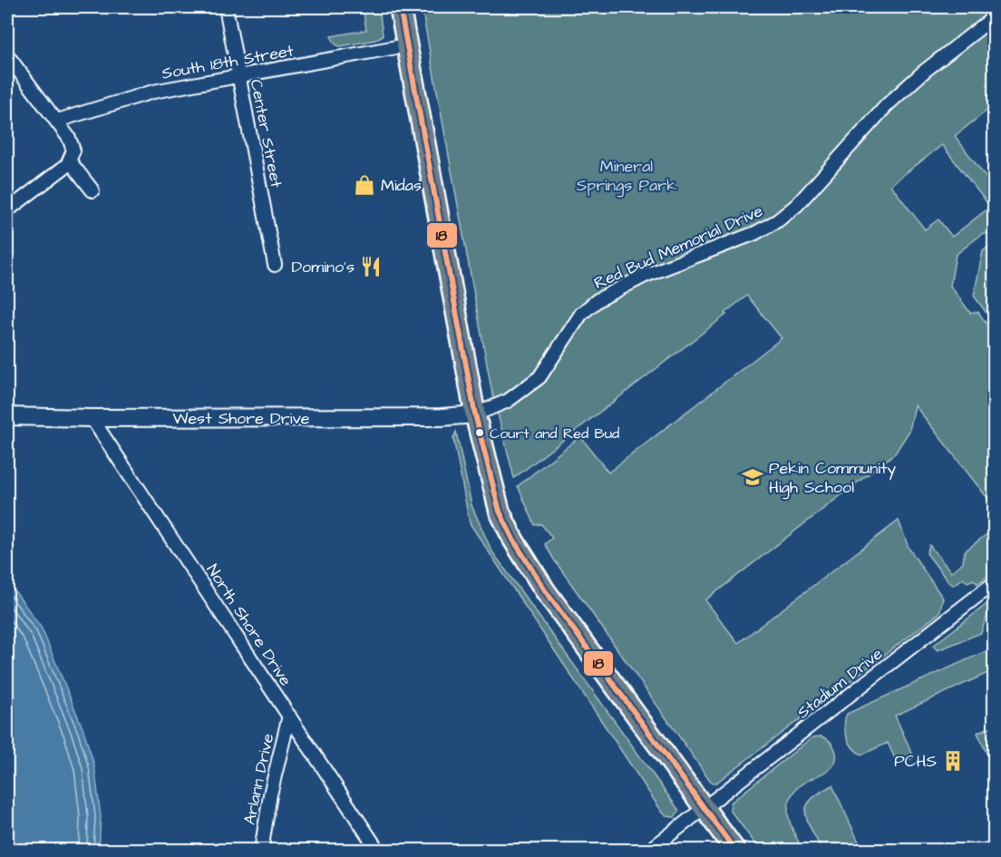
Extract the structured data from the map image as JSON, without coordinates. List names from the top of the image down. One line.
{"streets":{"street":["South 18th Street","Center Street","Red Bud Memorial Drive","West Shore Drive","North Shore Drive","Stadium Drive","Arlann Drive"]},"crossings":[["South 18th Street","Center Street"],["Red Bud Memorial Drive","West Shore Drive"],["West Shore Drive","North Shore Drive"],["North Shore Drive","Arlann Drive"]],"parks":["Mineral Springs Park"],"places":{"shop":["Midas"],"restaurant":["Domino's"],"other":["Court and Red Bud"],"school or university":["Pekin Community High School"],"building":["PCHS"]},"lines":["transit line 18"]}
